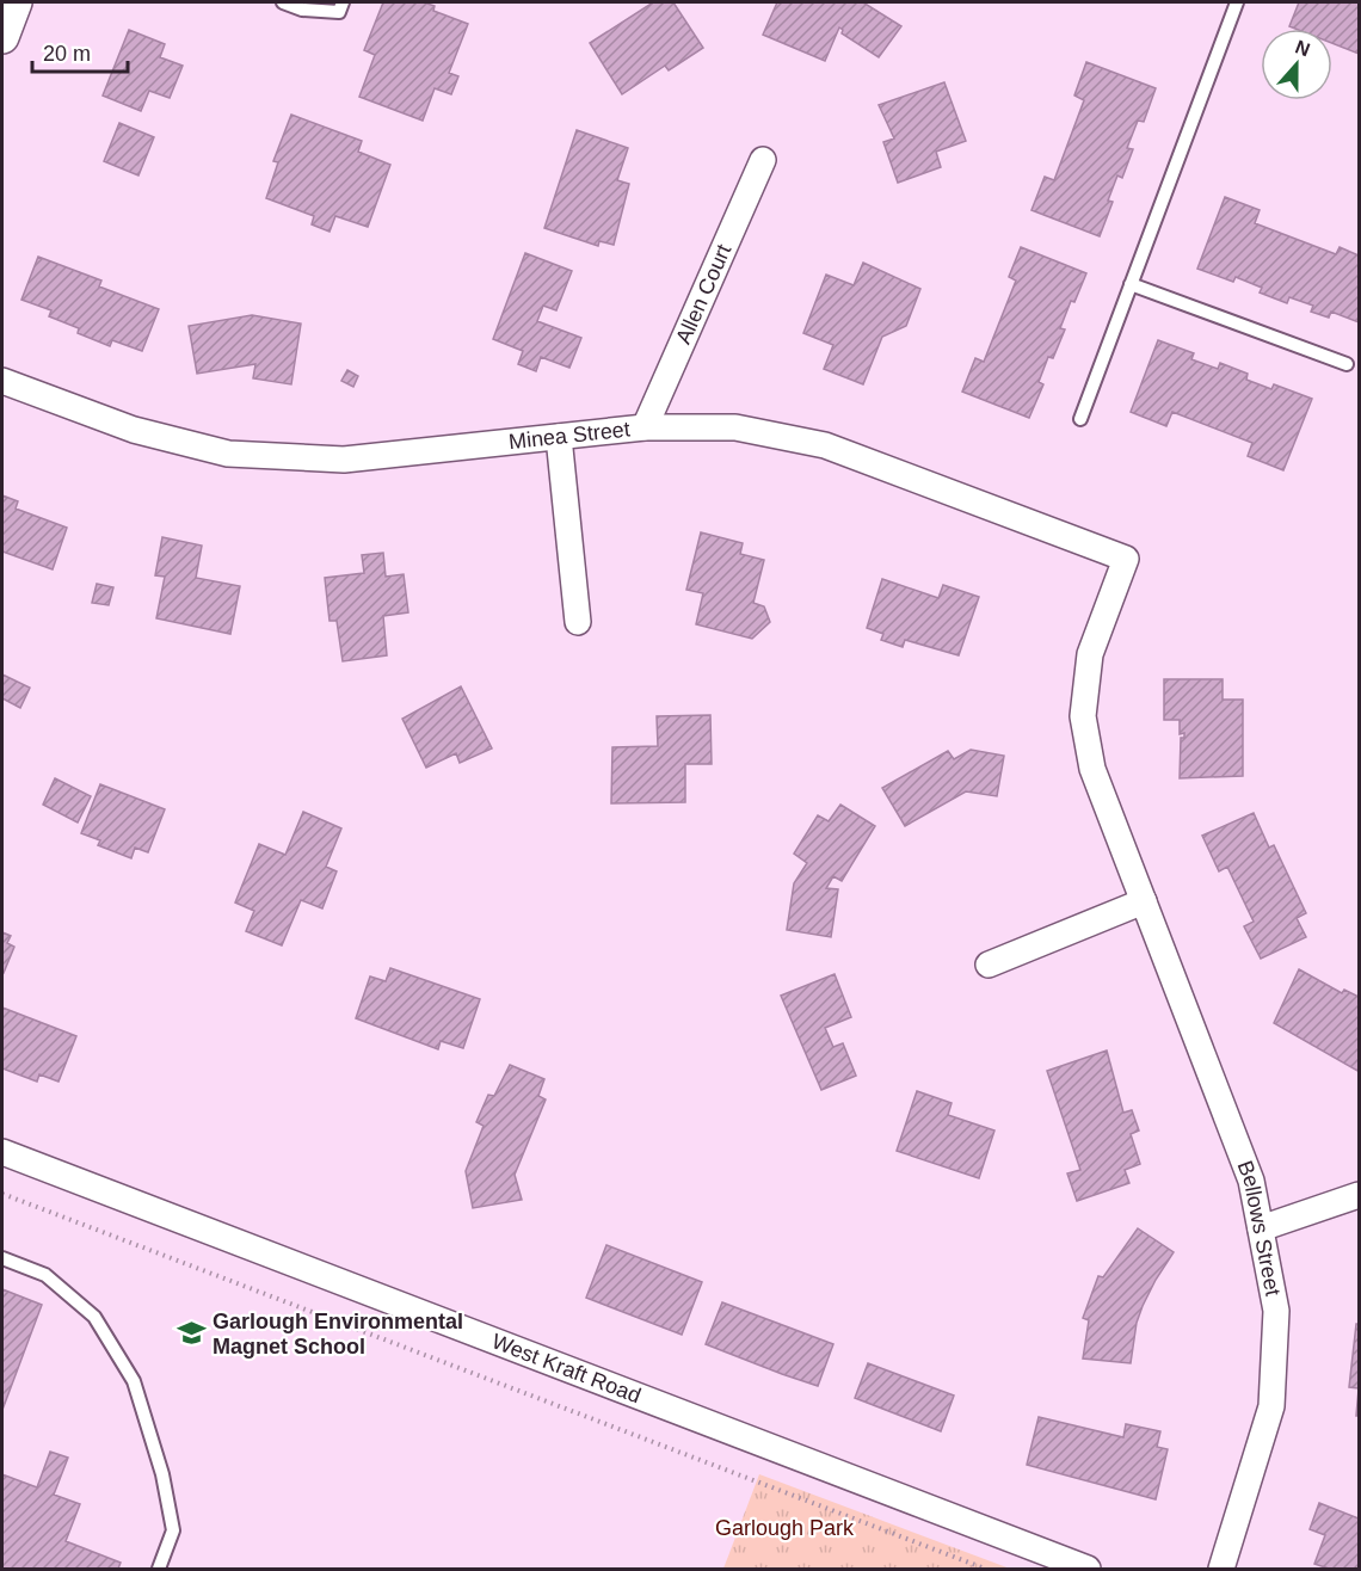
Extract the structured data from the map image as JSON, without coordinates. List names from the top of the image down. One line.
{"streets":{"street":["Allen Court","Minea Street","Bellows Street","West Kraft Road"]},"crossings":[["Allen Court","Minea Street"],["Minea Street","Bellows Street"]],"parks":["Garlough Park"],"places":{"school or university":["Garlough Environmental Magnet School"]},"scale_bar":"20 m","north":"top"}
